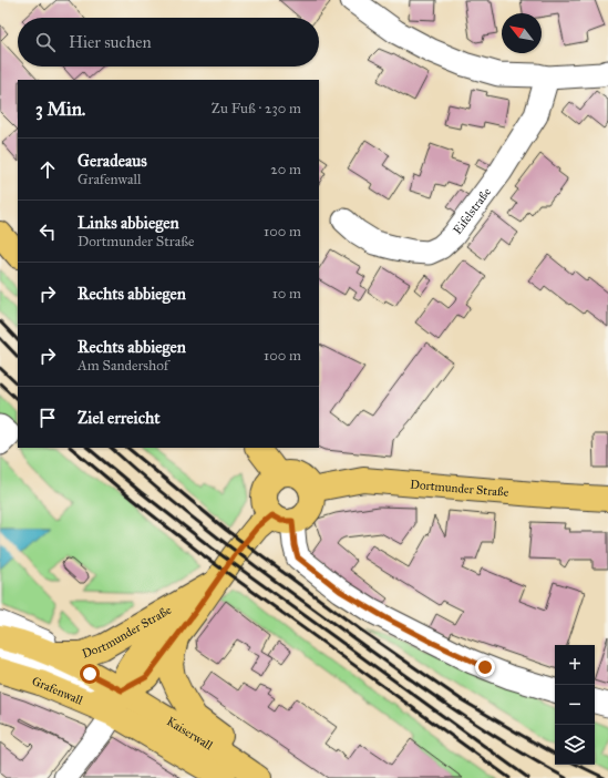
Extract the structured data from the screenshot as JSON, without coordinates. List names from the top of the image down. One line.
{"streets":{"main road":["Dortmunder Straße","Grafenwall","Kaiserwall"],"street":["Eifelstraße"]},"crossings":[["Dortmunder Straße","Grafenwall"],["Dortmunder Straße","Kaiserwall"],["Grafenwall","Kaiserwall"]],"north":"top left","page":{"search":"Hier suchen","heading":["3 Min.","Zu Fuß · 230 m"],"list":[["Geradeaus","Grafenwall","20 m"],["Links abbiegen","Dortmunder Straße","100 m"],["Rechts abbiegen","10 m"],["Rechts abbiegen","Am Sandershof","100 m"],"Ziel erreicht"],"map_buttons":["+","−"]}}
